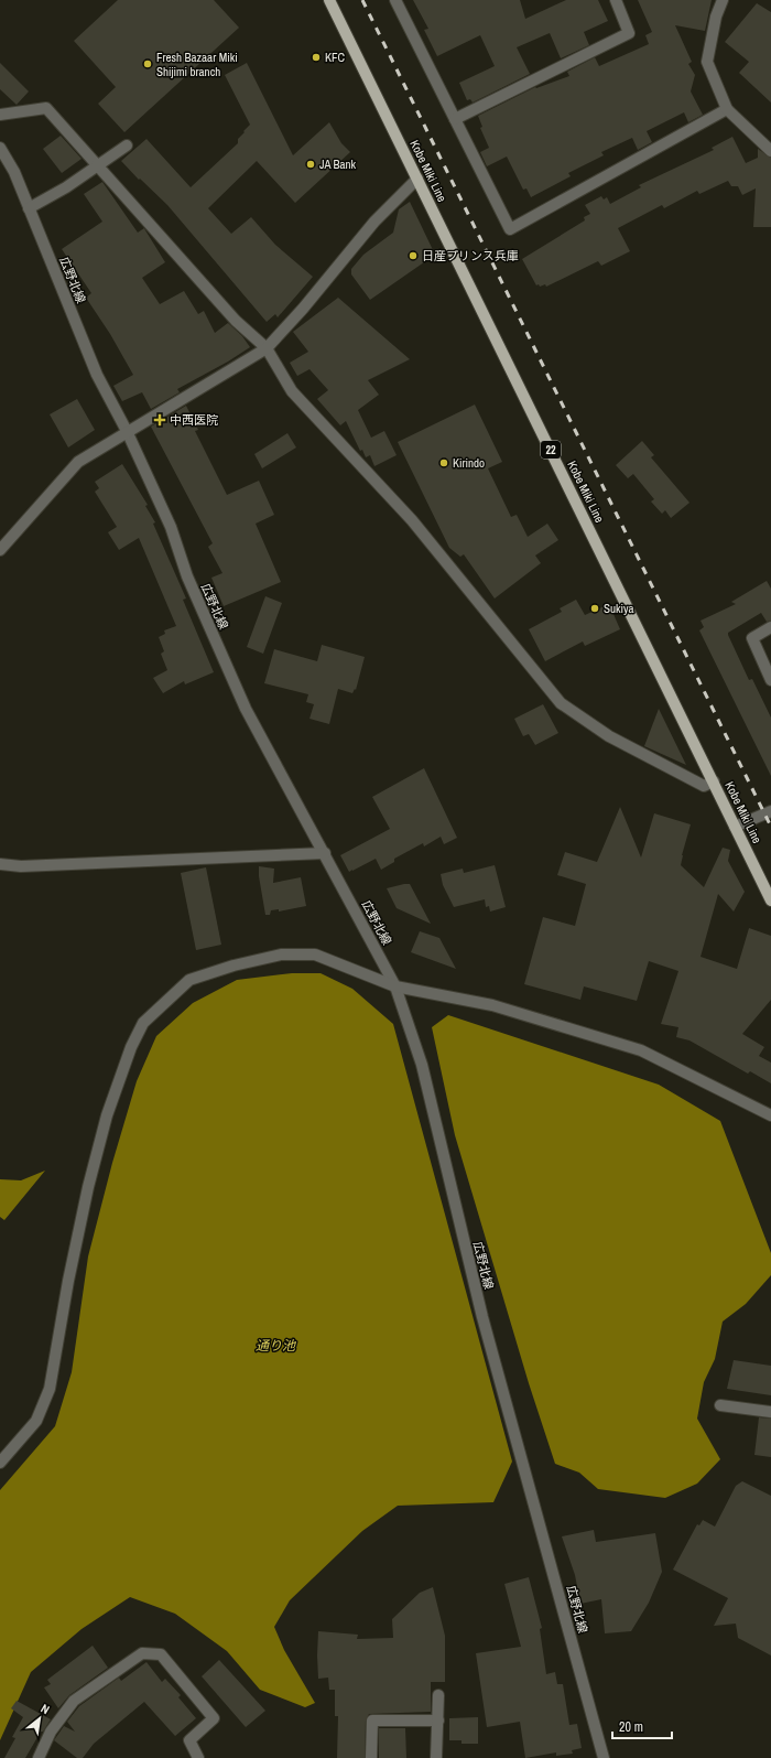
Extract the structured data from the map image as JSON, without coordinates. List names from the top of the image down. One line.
{"streets":{"main road":["Kobe Miki Line","22"],"street":["広野北線"]},"water":["通り池"],"places":{"other":["KFC","Fresh Bazaar Miki Shijimi branch","JA Bank","日産プリンス兵庫","Kirindo","Sukiya"],"health":["中西医院"]},"scale_bar":"20 m","north":"top right"}
